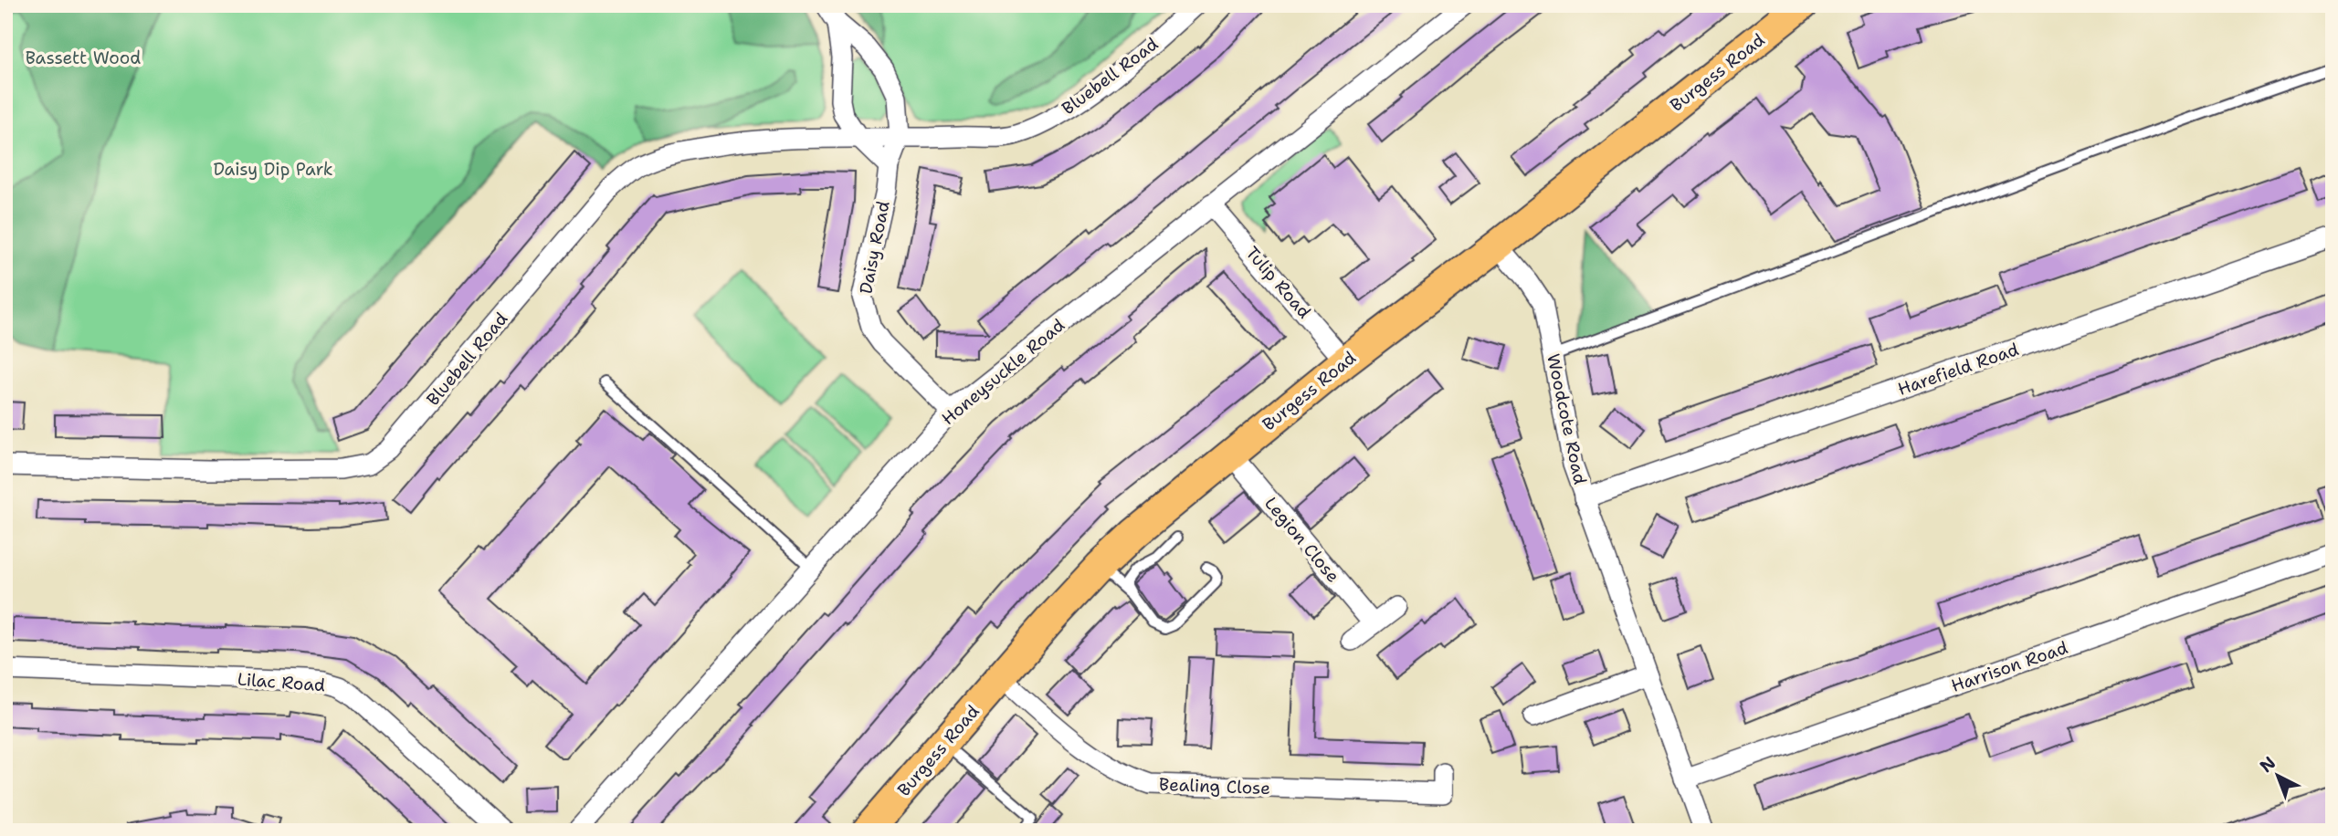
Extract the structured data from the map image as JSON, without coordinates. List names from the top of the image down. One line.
{"streets":{"main road":["Burgess Road"],"street":["Bluebell Road","Daisy Road","Tulip Road","Harefield Road","Honeysuckle Road","Woodcote Road","Legion Close","Harrison Road","Lilac Road","Bealing Close"]},"crossings":[["Burgess Road","Tulip Road"],["Burgess Road","Woodcote Road"],["Burgess Road","Legion Close"],["Burgess Road","Bealing Close"],["Bluebell Road","Daisy Road"],["Daisy Road","Honeysuckle Road"],["Tulip Road","Honeysuckle Road"],["Harefield Road","Woodcote Road"],["Woodcote Road","Harrison Road"]],"parks":["Bassett Wood","Daisy Dip Park"],"north":"top left"}
